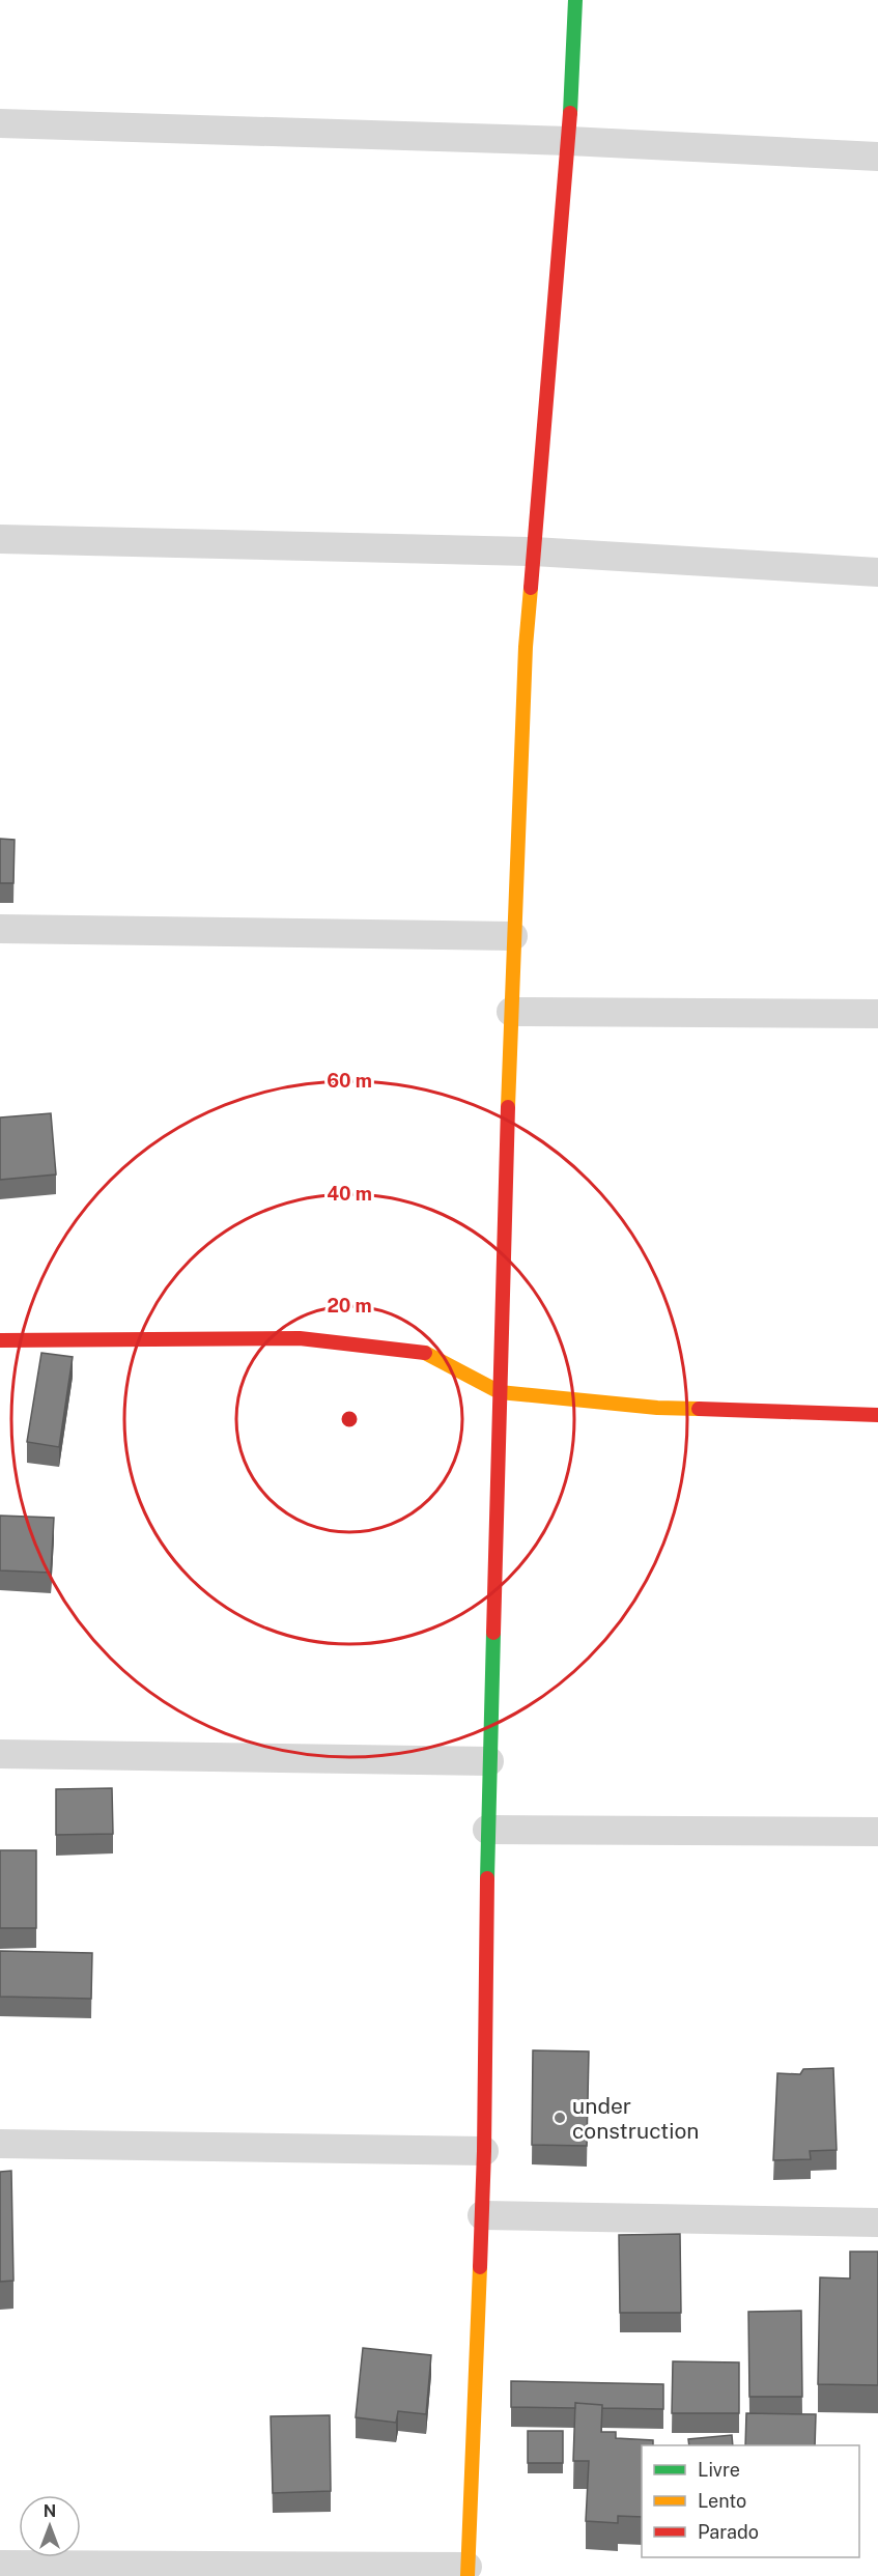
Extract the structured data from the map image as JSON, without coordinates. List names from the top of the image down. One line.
{"places":["under construction"],"legend":["Livre","Lento","Parado"],"north":"top","rings":["60 m","40 m","20 m"]}
